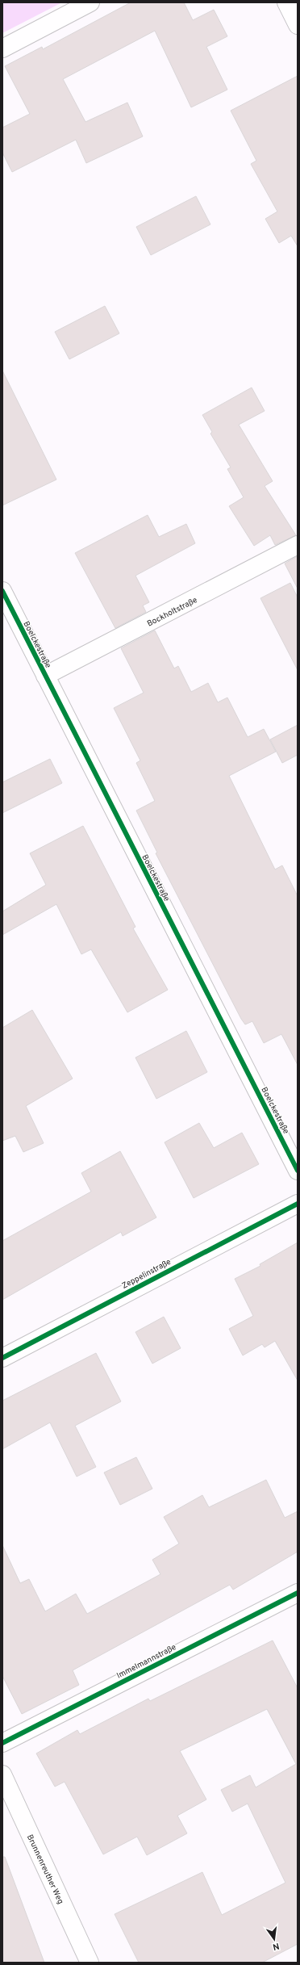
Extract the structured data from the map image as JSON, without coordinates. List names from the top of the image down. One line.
{"streets":{"street":["Bockholtstraße","Boelckestraße","Zeppelinstraße","Immelmannstraße","Brunnenreuther Weg"]},"crossings":[["Bockholtstraße","Boelckestraße"]],"north":"bottom"}
